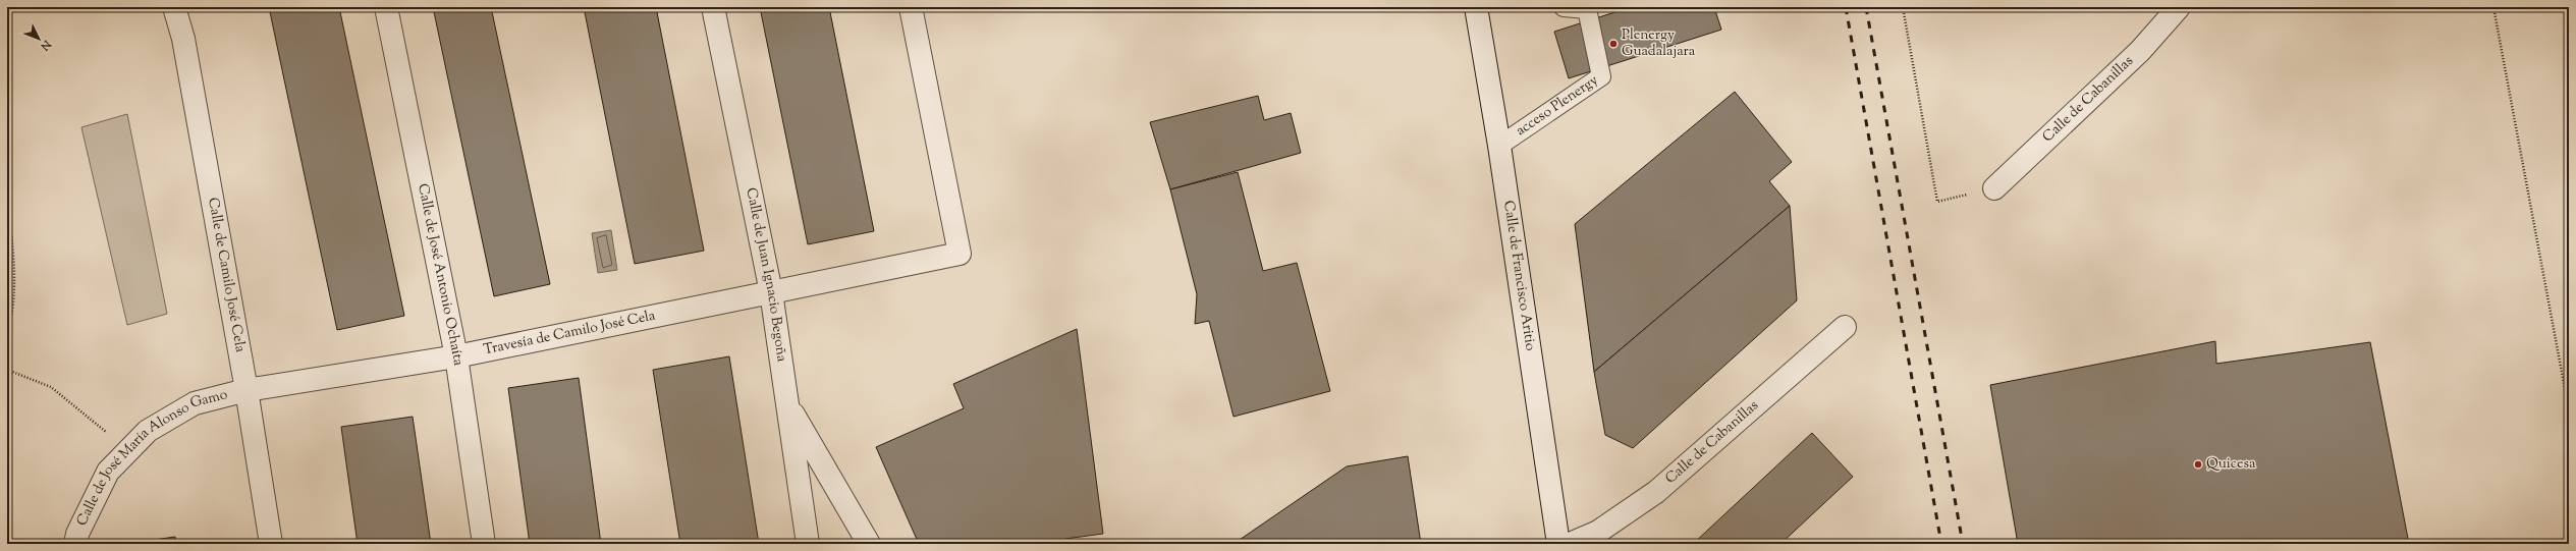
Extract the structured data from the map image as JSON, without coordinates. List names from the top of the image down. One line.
{"streets":{"street":["Calle de Cabanillas","Calle de Camilo José Cela","Calle de José Antonio Ochaíta","Calle de Juan Ignacio Begoña","Calle de Francisco Aritio","Travesía de Camilo José Cela","Calle de José María Alonso Gamo"],"lane":["acceso Plenergy"]},"crossings":[["acceso Plenergy","Calle de Francisco Aritio"],["Calle de Camilo José Cela","Travesía de Camilo José Cela"],["Calle de Camilo José Cela","Calle de José María Alonso Gamo"],["Calle de José Antonio Ochaíta","Travesía de Camilo José Cela"],["Calle de Juan Ignacio Begoña","Travesía de Camilo José Cela"],["Travesía de Camilo José Cela","Calle de José María Alonso Gamo"]],"places":["Plenergy Guadalajara","Quicesa"],"north":"bottom right"}
